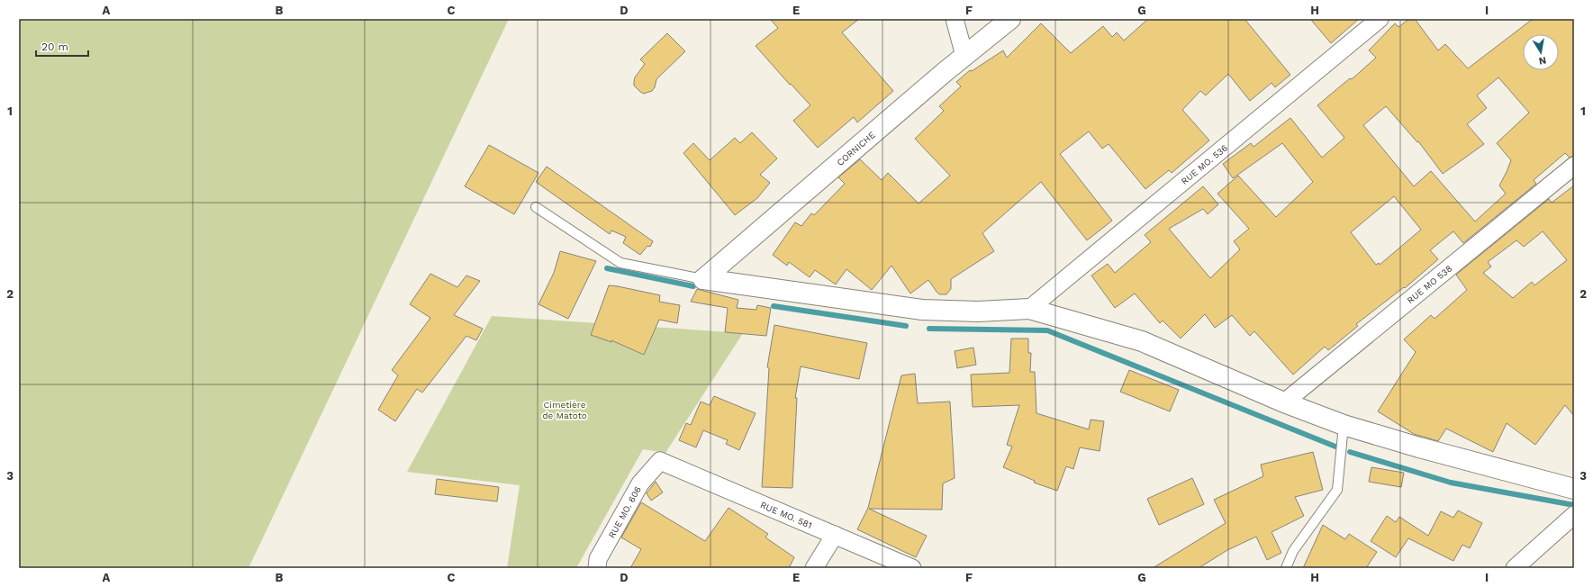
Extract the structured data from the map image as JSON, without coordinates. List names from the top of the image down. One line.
{"streets":{"street":["CORNICHE","RUE MO. 536","RUE MO 538","RUE MO. 606","RUE MO. 581"]},"crossings":[["RUE MO. 606","RUE MO. 581"]],"parks":["Cimetière de Matoto"],"scale_bar":"20 m","north":"bottom","grid":{"columns":["A","B","C","D","E","F","G","H","I"],"rows":["1","2","3"]}}
